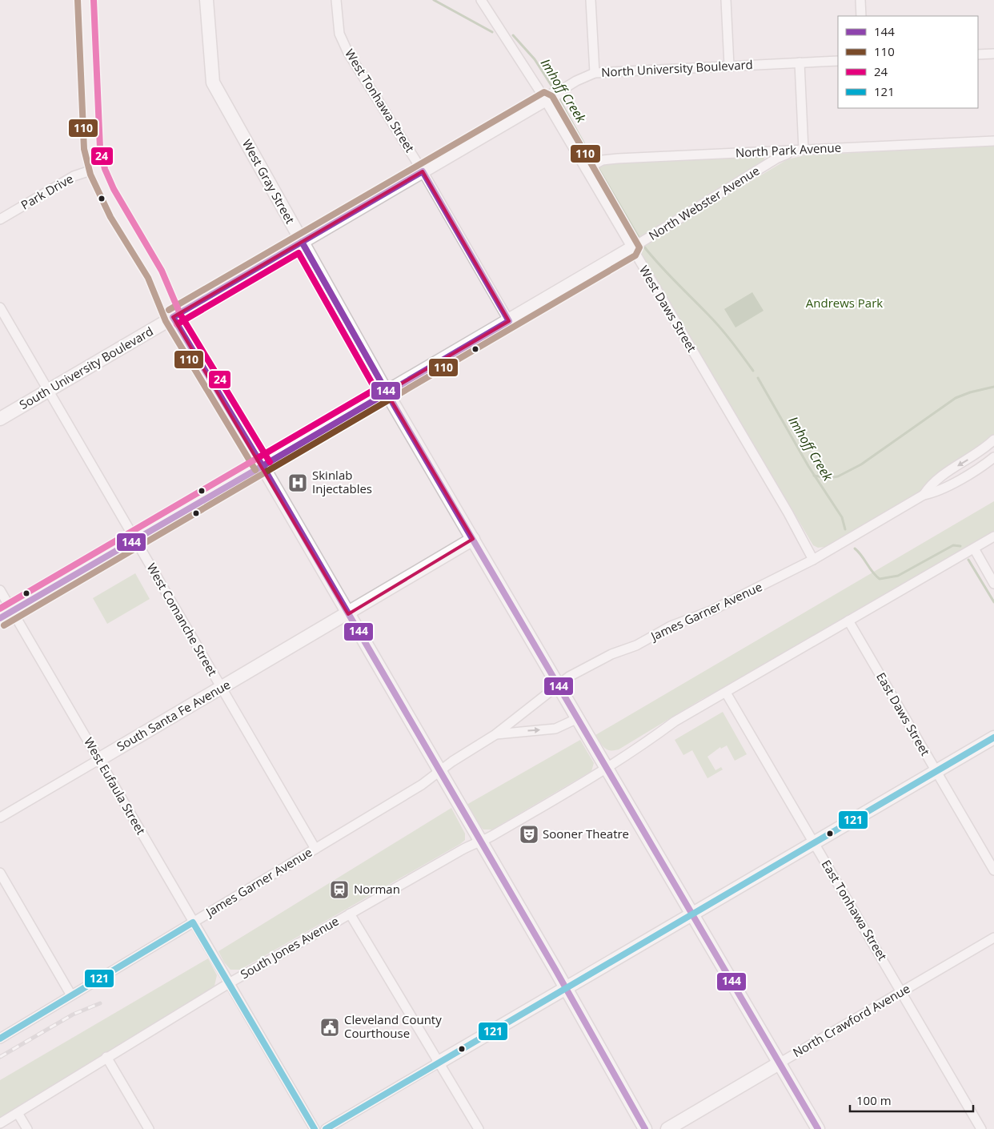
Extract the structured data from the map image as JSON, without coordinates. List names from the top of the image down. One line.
{"streets":{"street":["North University Boulevard","West Tonhawa Street","North Park Avenue","West Gray Street","Park Drive","North Webster Avenue","West Daws Street","South University Boulevard","James Garner Avenue","West Comanche Street","East Daws Street","South Santa Fe Avenue","West Eufaula Street","East Tonhawa Street","South Jones Avenue","North Crawford Avenue"]},"crossings":[["North University Boulevard","West Tonhawa Street"],["North University Boulevard","West Gray Street"],["North University Boulevard","West Daws Street"],["North University Boulevard","South University Boulevard"],["West Tonhawa Street","North Webster Avenue"],["North Park Avenue","North Webster Avenue"],["North Park Avenue","West Daws Street"],["West Gray Street","North Webster Avenue"],["West Gray Street","James Garner Avenue"],["West Gray Street","South Santa Fe Avenue"],["West Gray Street","South Jones Avenue"],["West Gray Street","North Crawford Avenue"],["North Webster Avenue","West Daws Street"],["North Webster Avenue","West Comanche Street"],["North Webster Avenue","West Eufaula Street"],["West Daws Street","James Garner Avenue"],["South University Boulevard","West Comanche Street"],["James Garner Avenue","West Comanche Street"],["James Garner Avenue","West Eufaula Street"],["West Comanche Street","South Santa Fe Avenue"],["East Daws Street","South Jones Avenue"],["South Santa Fe Avenue","West Eufaula Street"],["West Eufaula Street","South Jones Avenue"],["East Tonhawa Street","South Jones Avenue"],["East Tonhawa Street","North Crawford Avenue"]],"water":["Imhoff Creek"],"parks":["Andrews Park"],"places":{"hospital":["Skinlab Injectables"],"theatre":["Sooner Theatre"],"station":["Norman"],"public building":["Cleveland County Courthouse"]},"lines":["transit line 110","transit line 24","transit line 144","transit line 121"],"legend":["144","110","24","121"],"scale_bar":"100 m"}
